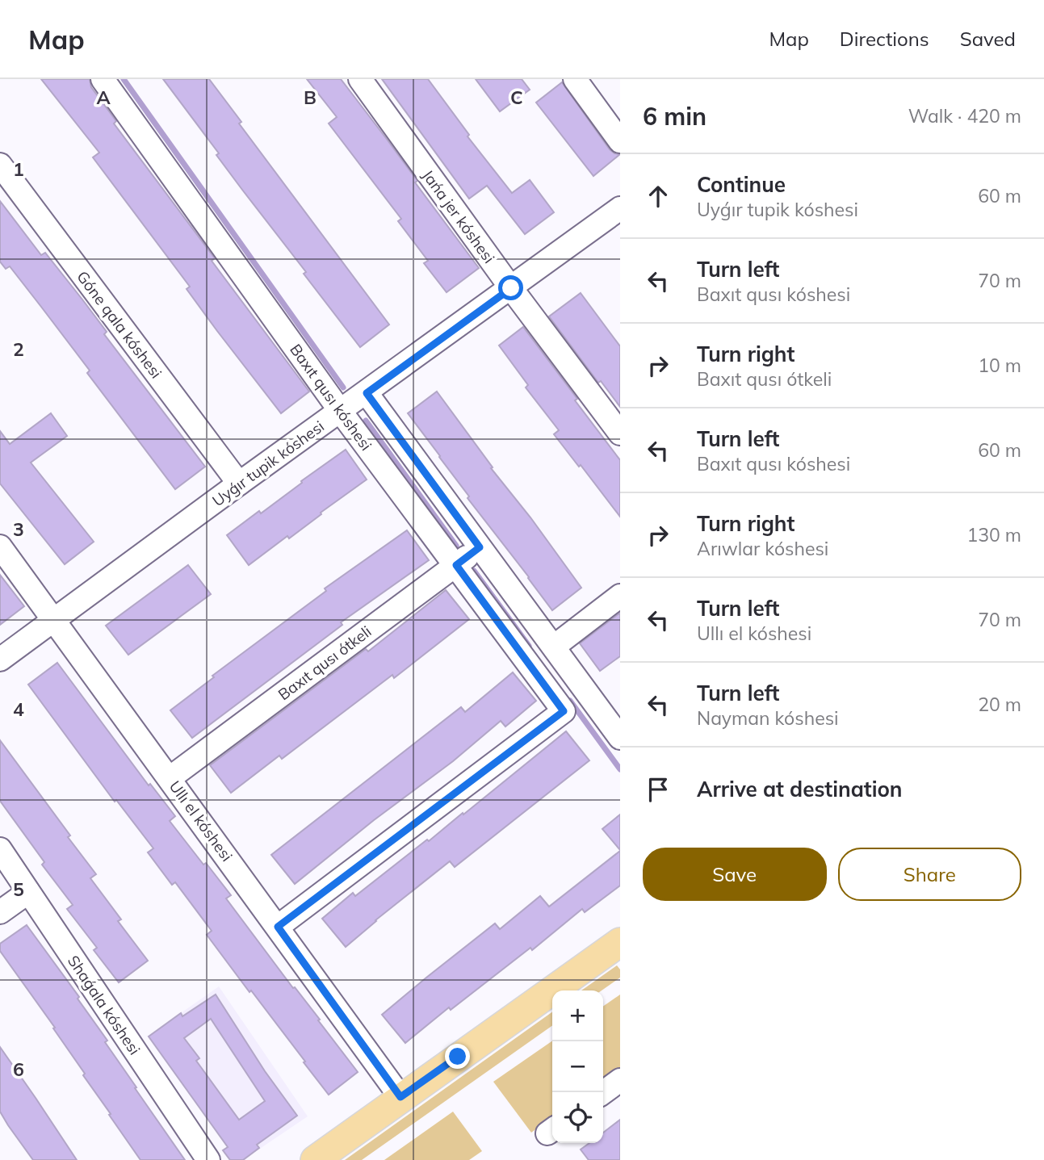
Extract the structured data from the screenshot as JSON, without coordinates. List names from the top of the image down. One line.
{"streets":{"street":["Jańa jer kóshesi","Góne qala kóshesi","Baxıt qusı kóshesi","Uyǵır tupik kóshesi","Baxıt qusı ótkeli","Ullı el kóshesi","Shaǵala kóshesi"]},"crossings":[["Jańa jer kóshesi","Uyǵır tupik kóshesi"],["Góne qala kóshesi","Uyǵır tupik kóshesi"],["Baxıt qusı kóshesi","Uyǵır tupik kóshesi"],["Baxıt qusı kóshesi","Baxıt qusı ótkeli"],["Baxıt qusı kóshesi","Ullı el kóshesi"],["Uyǵır tupik kóshesi","Ullı el kóshesi"],["Baxıt qusı ótkeli","Ullı el kóshesi"]],"page":{"header":"Map","nav":["Map","Directions","Saved"],"heading":["6 min","Walk · 420 m"],"list":[["Continue","Uyǵır tupik kóshesi","60 m"],["Turn left","Baxıt qusı kóshesi","70 m"],["Turn right","Baxıt qusı ótkeli","10 m"],["Turn left","Baxıt qusı kóshesi","60 m"],["Turn right","Arıwlar kóshesi","130 m"],["Turn left","Ullı el kóshesi","70 m"],["Turn left","Nayman kóshesi","20 m"],"Arrive at destination"],"buttons":["Save","Share"],"map_buttons":["+","−"]},"grid":{"columns":["A","B","C"],"rows":["1","2","3","4","5","6"]}}
